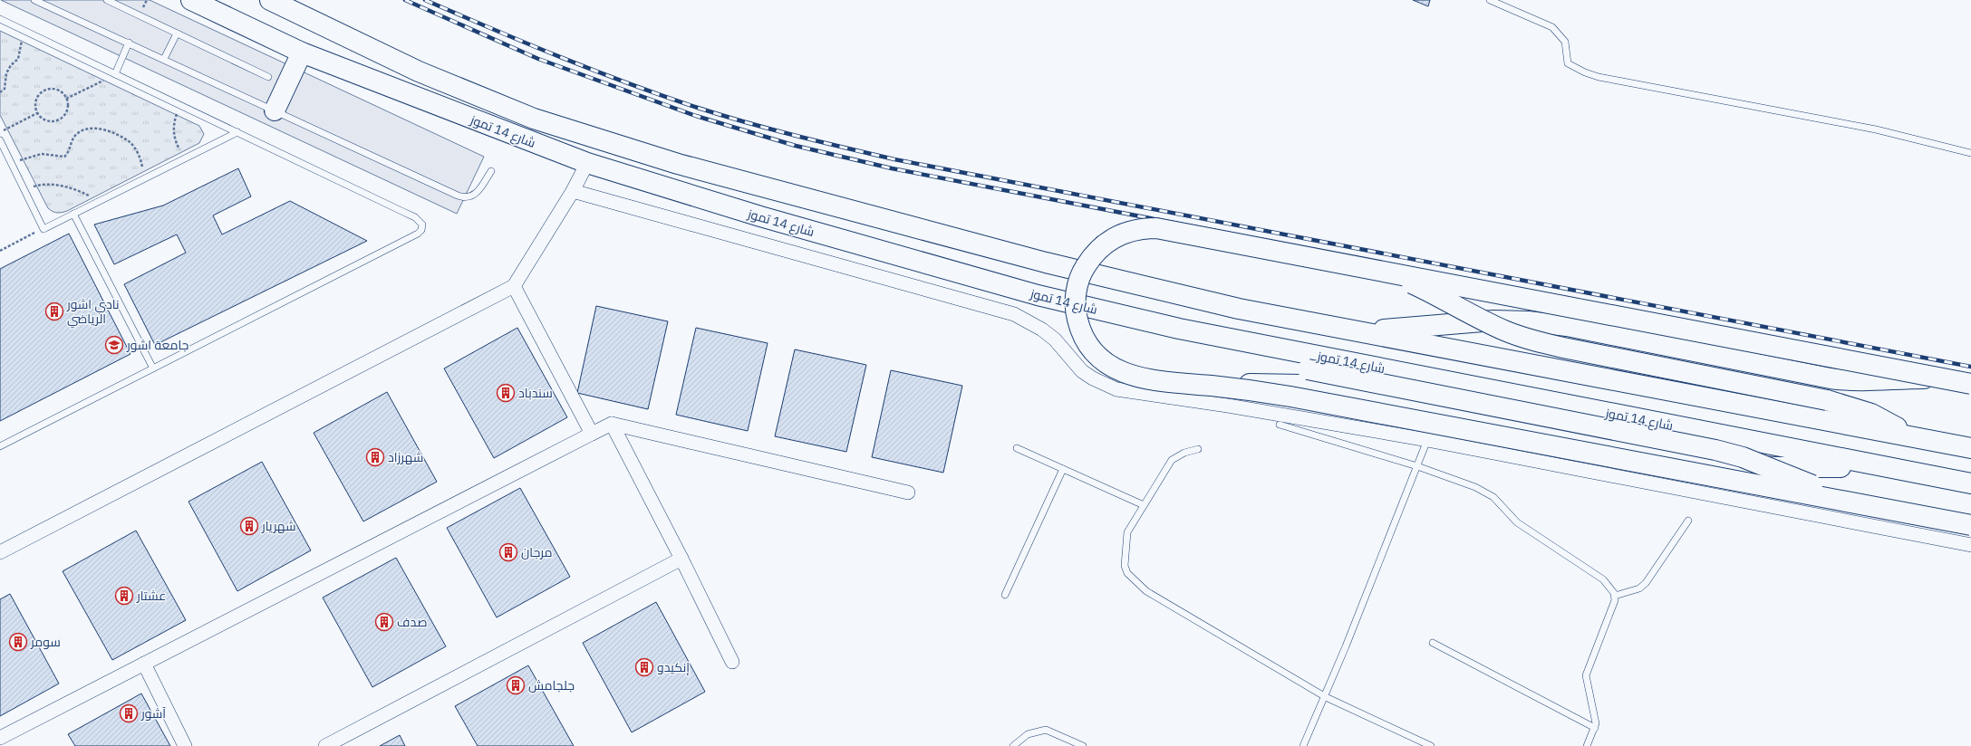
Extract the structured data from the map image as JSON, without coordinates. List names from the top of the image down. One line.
{"streets":{"main road":["شارع 14 تموز"]},"places":{"building":["نادي اشور الرياضي","سندباد","شهرزاد","شهريار","مرجان","عشتار","صدف","سومر","إنكيدو","جلجامش","آشور"],"school or university":["جامعة اشور"]}}
